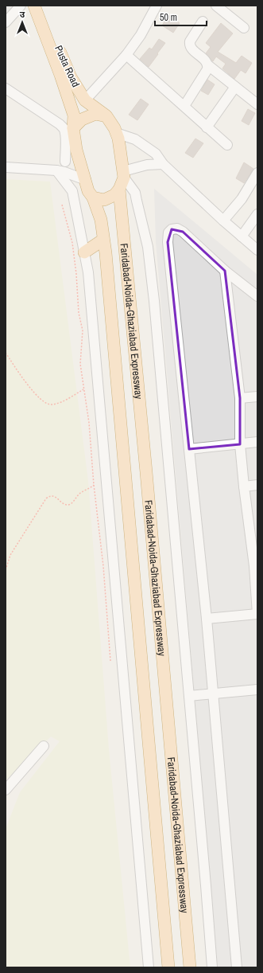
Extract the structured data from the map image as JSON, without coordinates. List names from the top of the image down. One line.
{"streets":{"main road":["Pusta Road","Faridabad-Noida-Ghaziabad Expressway"]},"crossings":[["Pusta Road","Faridabad-Noida-Ghaziabad Expressway"]],"scale_bar":"50 m","north":"top"}
